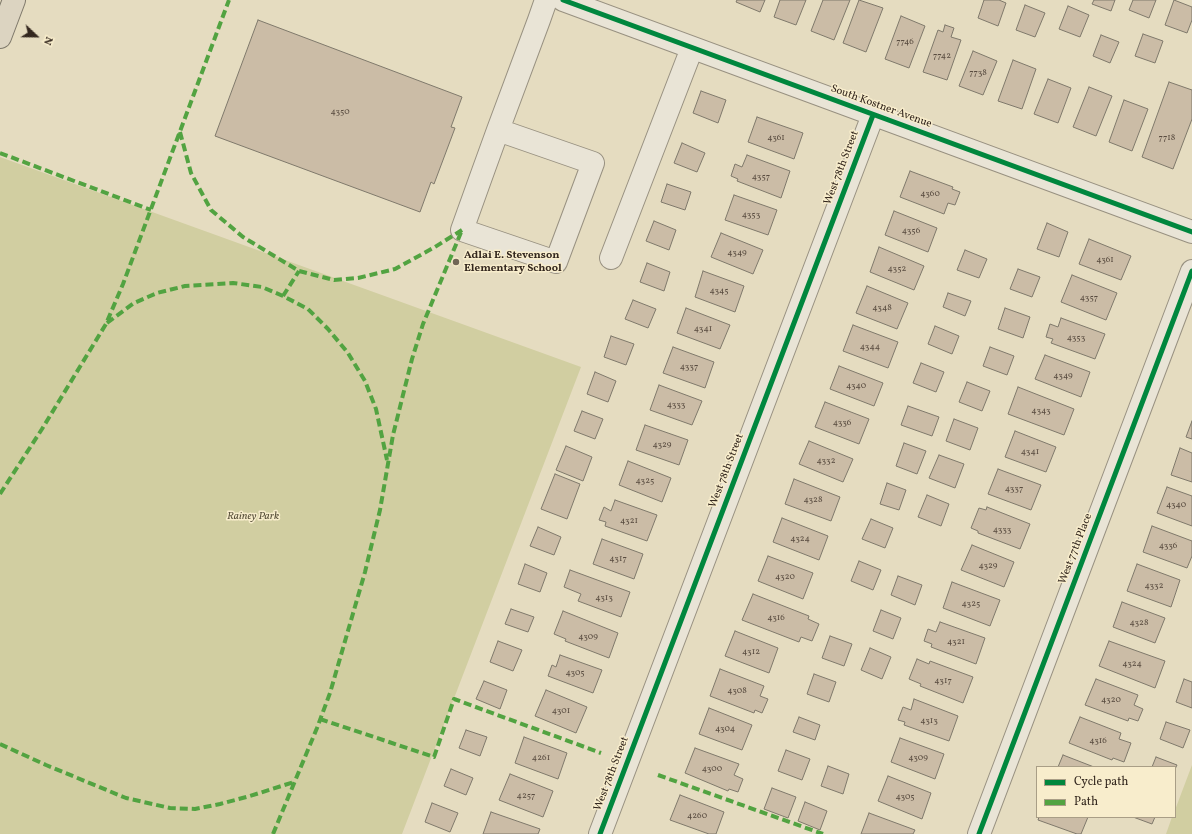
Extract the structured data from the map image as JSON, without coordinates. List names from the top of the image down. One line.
{"streets":{"street":["South Kostner Avenue","West 78th Street","West 77th Place"]},"crossings":[["South Kostner Avenue","West 78th Street"]],"parks":["Rainey Park"],"places":["Adlai E. Stevenson Elementary School"],"house_numbers":["7746","7742","7738","4350","4361","7718","4357","4360","4353","4356","4349","4361","4352","4345","4357","4348","4341","4353","4344","4337","4349","4340","4333","4343","4336","4329","4341","4332","4325","4337","4328","4340","4321","4333","4324","4336","4317","4329","4320","4332","4313","4325","4316","4328","4309","4321","4312","4324","4305","4317","4308","4320","4301","4313","4304","4316","4261","4309","4300","4257","4305","4260"],"legend":["Cycle path","Path"],"north":"right"}
